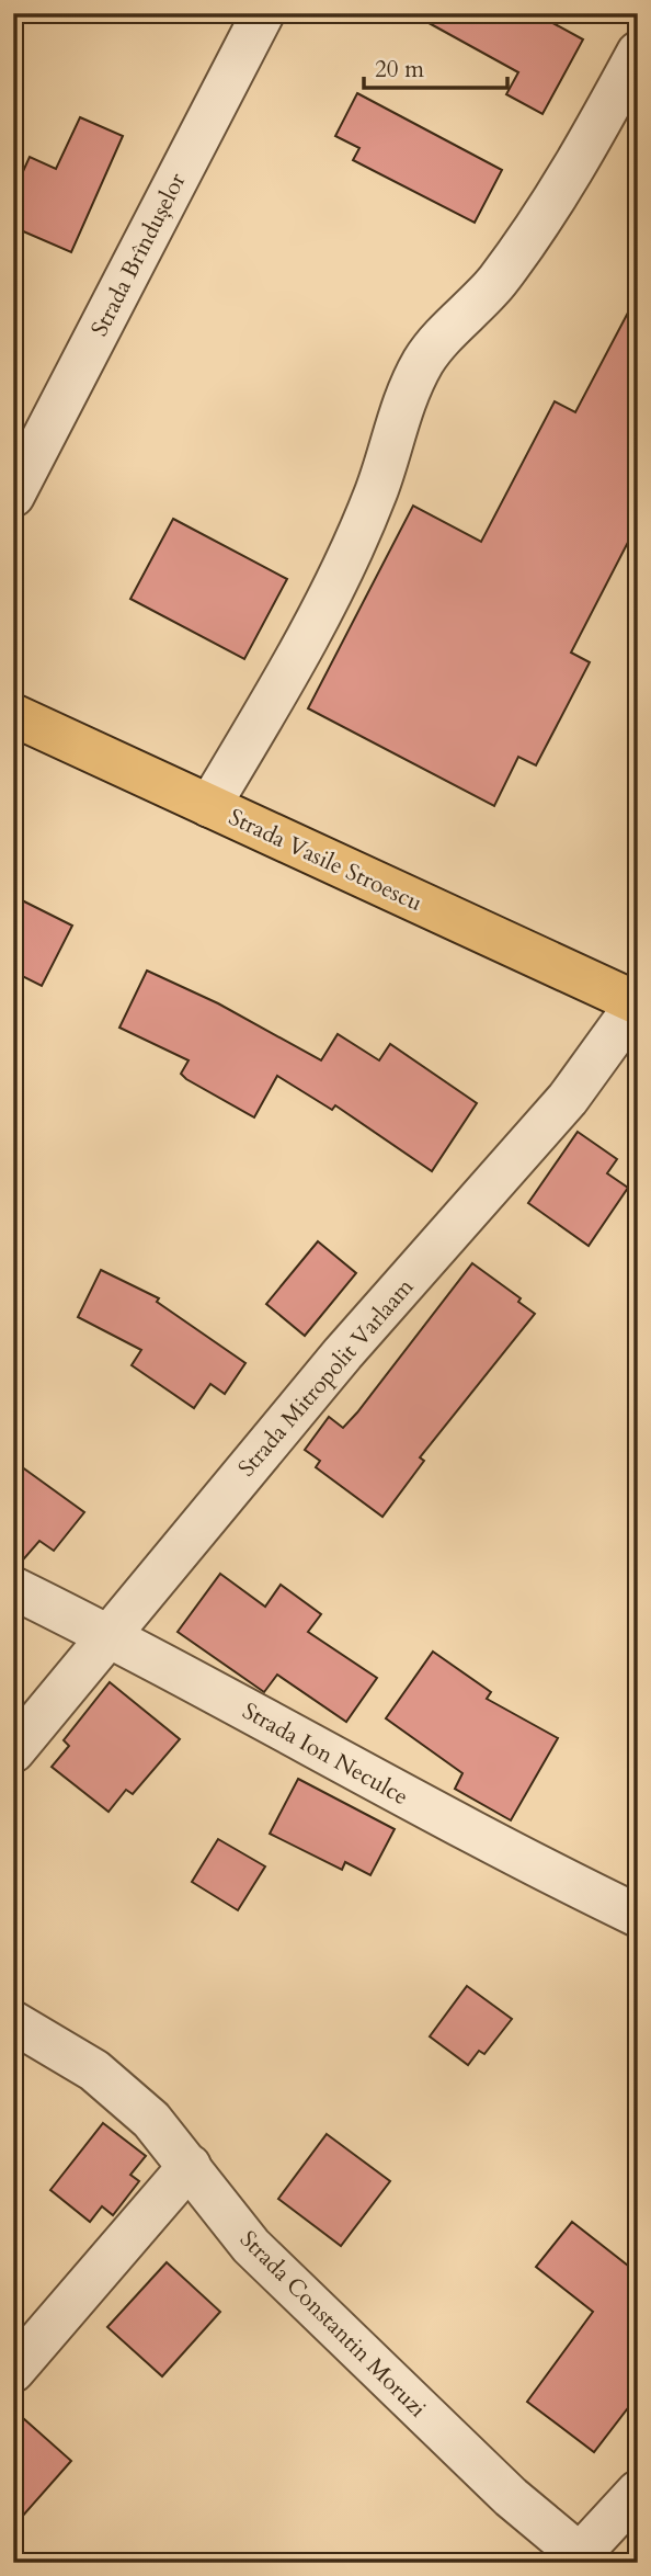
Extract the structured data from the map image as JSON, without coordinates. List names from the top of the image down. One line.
{"streets":{"main road":["Strada Vasile Stroescu"],"street":["Strada Brîndușelor","Strada Mitropolit Varlaam","Strada Ion Neculce","Strada Constantin Moruzi"]},"crossings":[["Strada Vasile Stroescu","Strada Mitropolit Varlaam"],["Strada Mitropolit Varlaam","Strada Ion Neculce"]],"scale_bar":"20 m"}
